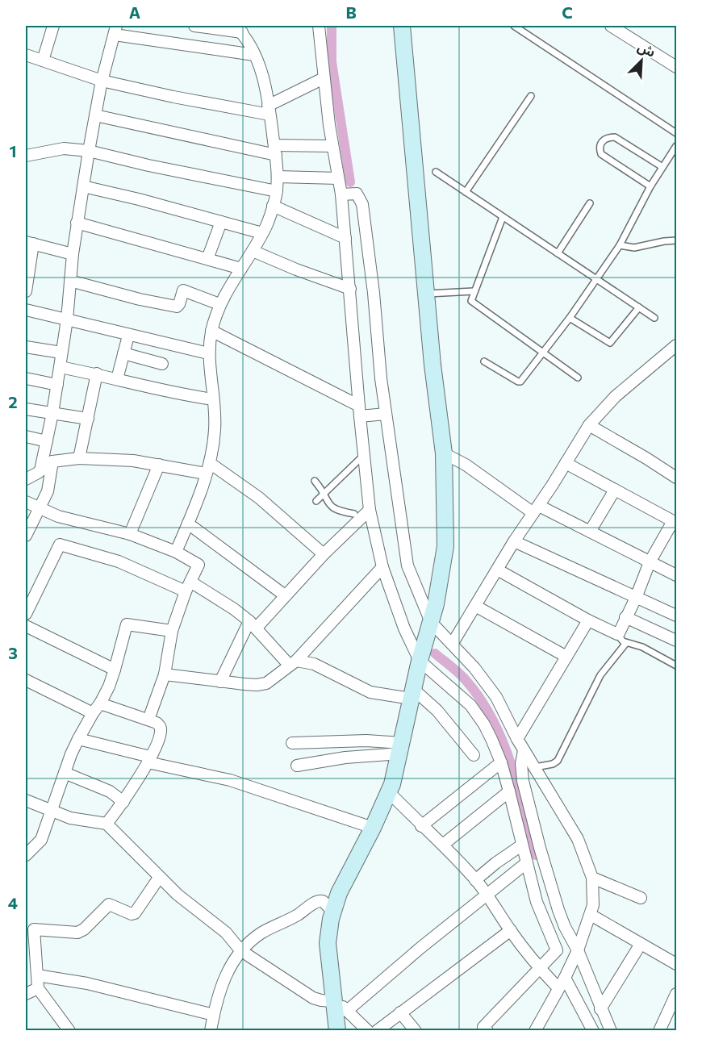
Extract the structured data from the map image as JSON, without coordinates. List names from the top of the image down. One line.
{"north":"top right","grid":{"columns":["A","B","C"],"rows":["1","2","3","4"]}}
